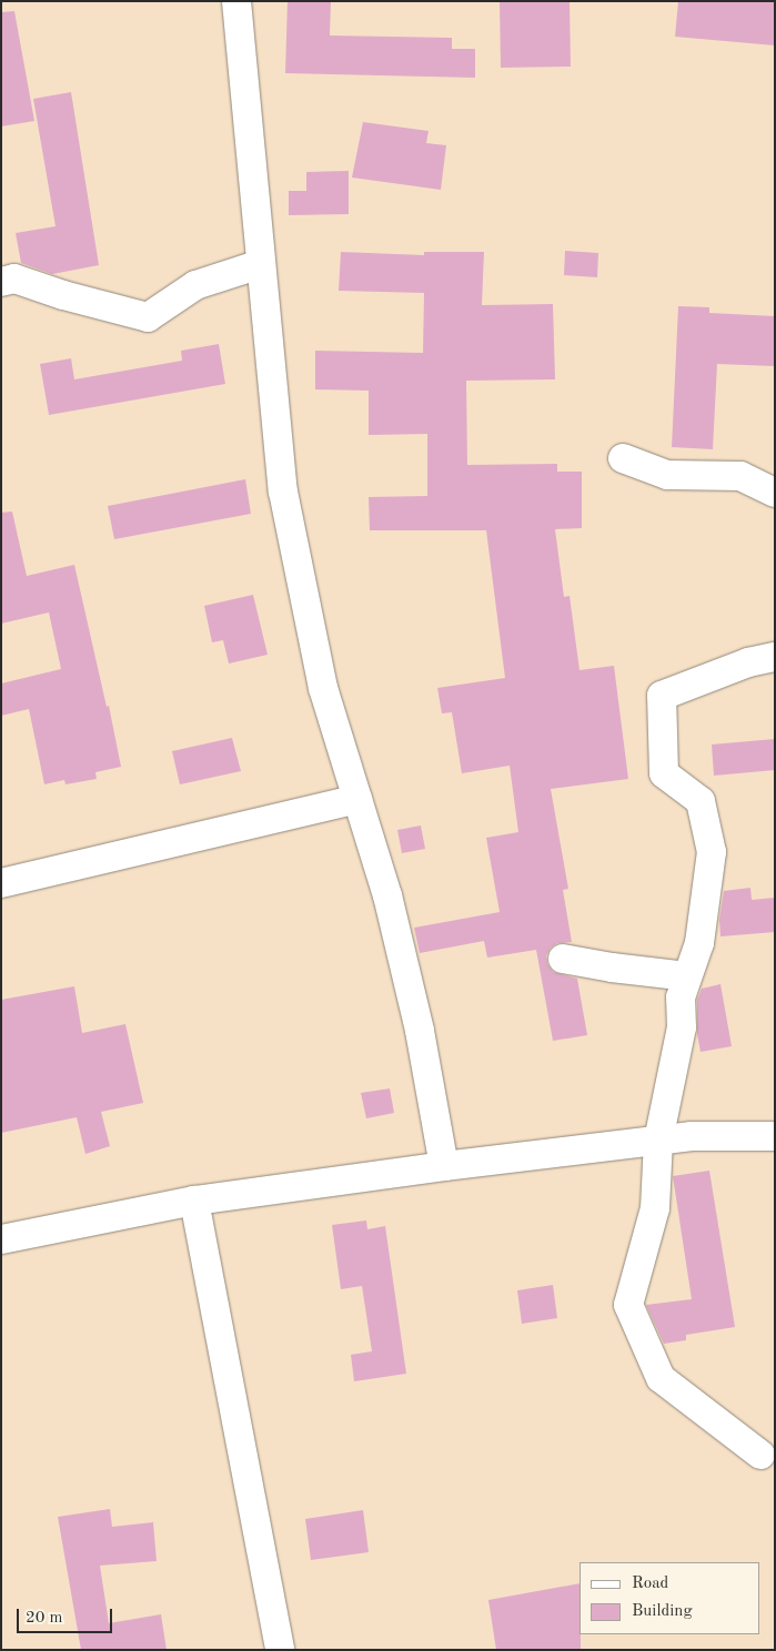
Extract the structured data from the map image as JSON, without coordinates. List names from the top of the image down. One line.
{"legend":["Road","Building"],"scale_bar":"20 m"}
